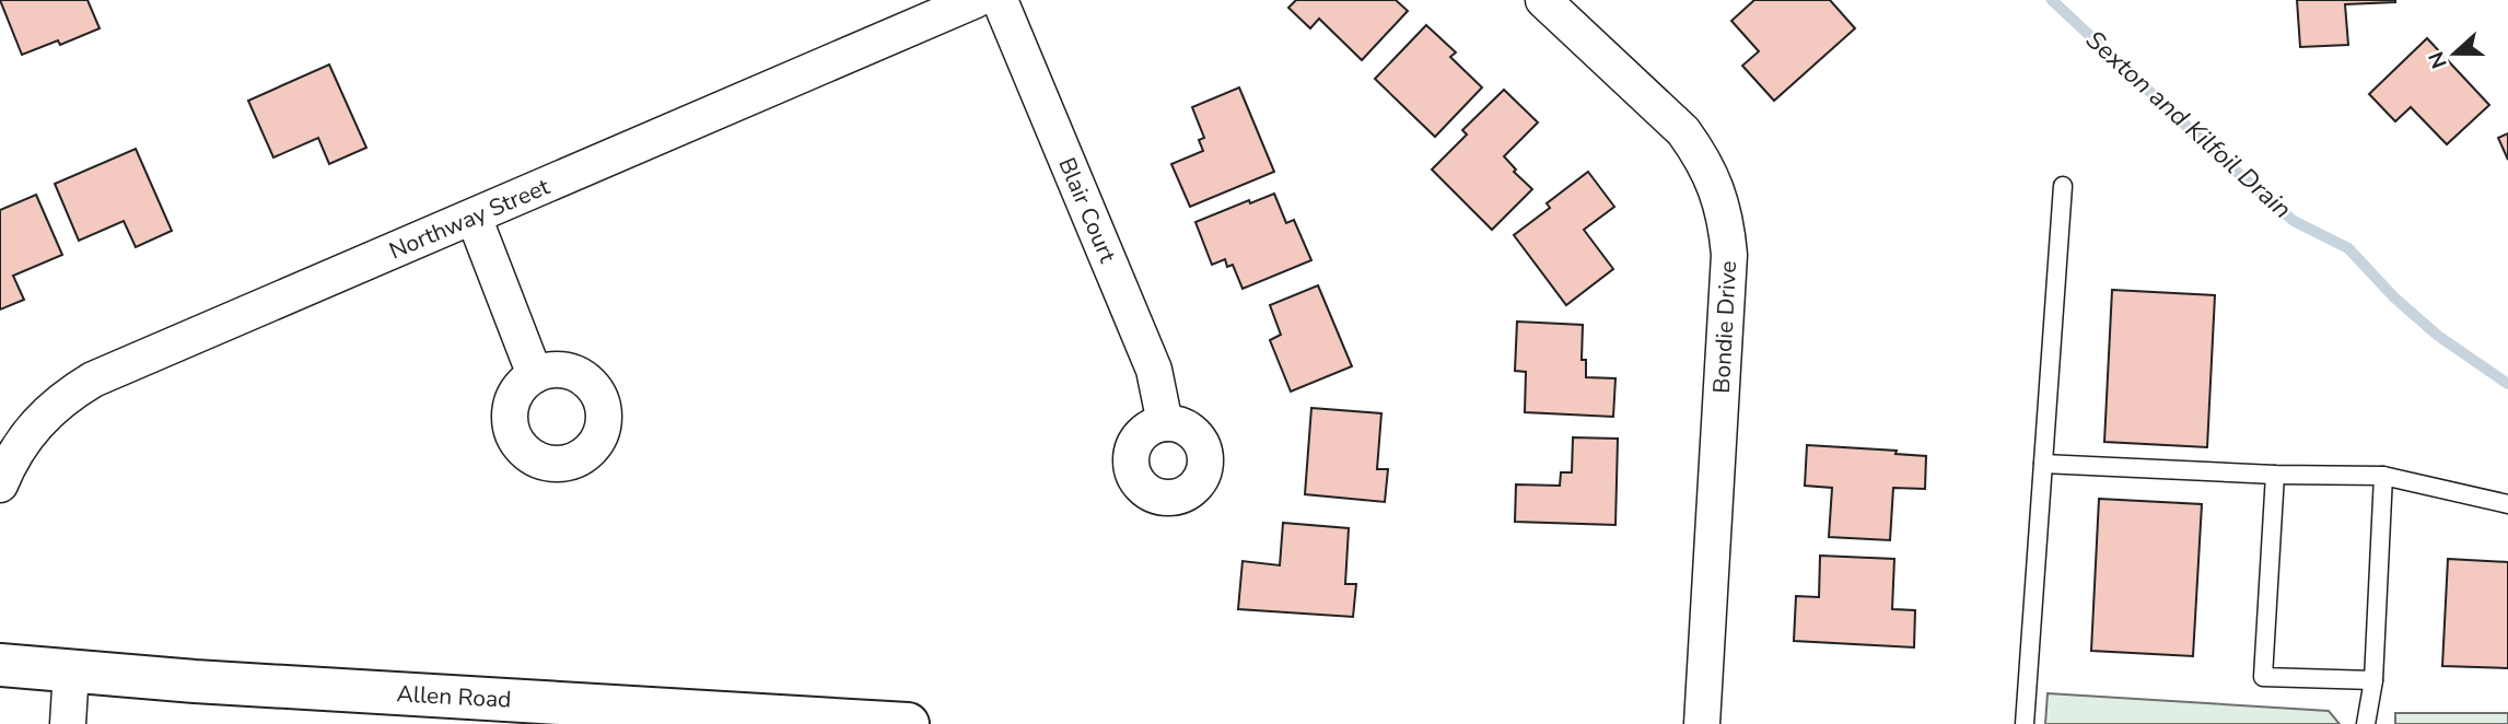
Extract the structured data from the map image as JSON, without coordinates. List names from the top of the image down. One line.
{"streets":{"main road":["Allen Road"],"street":["Blair Court","Northway Street","Bondie Drive"]},"water":["Sexton and Kilfoil Drain"],"north":"left"}
